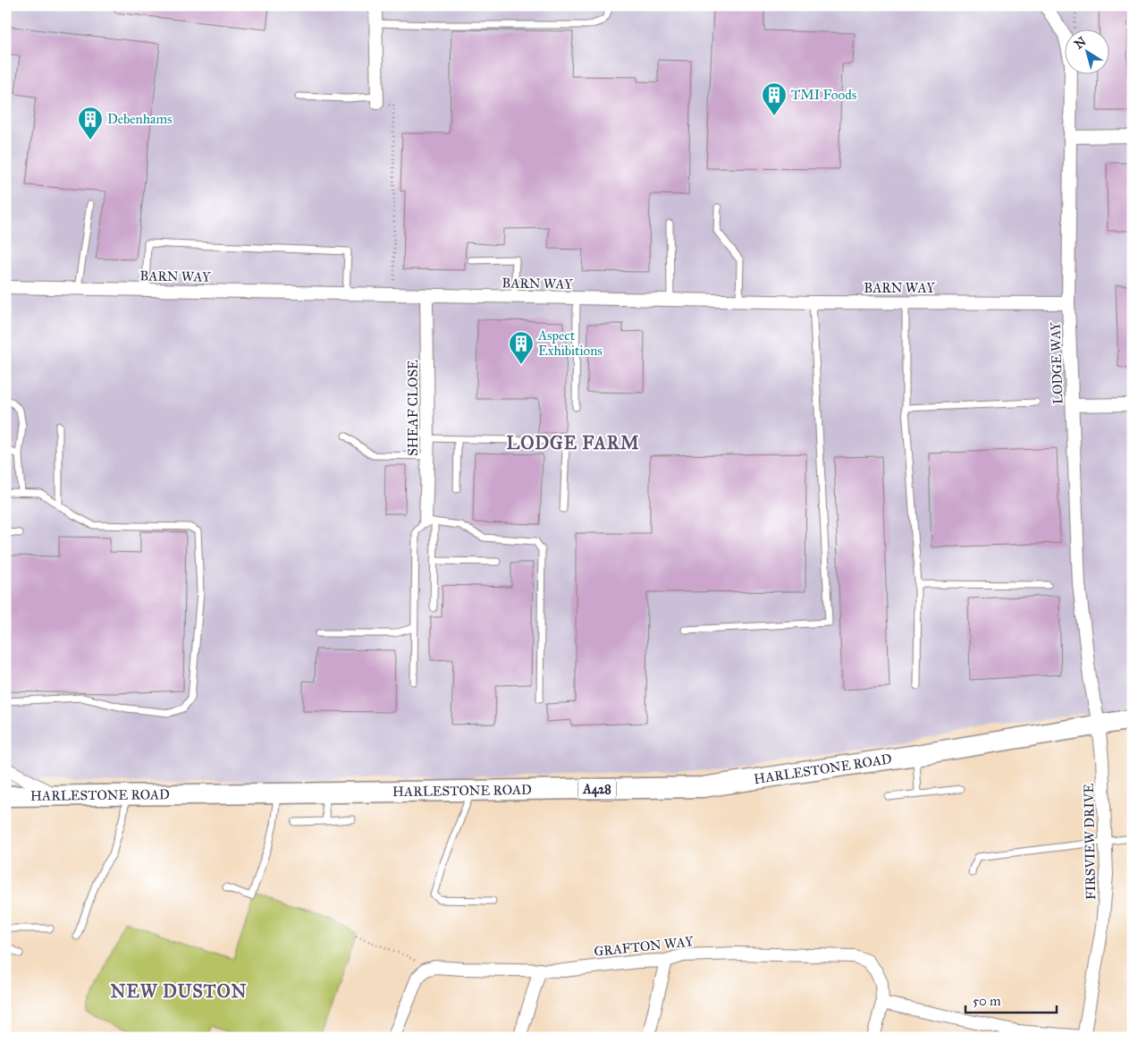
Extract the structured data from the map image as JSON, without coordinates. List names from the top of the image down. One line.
{"streets":{"main road":["HARLESTONE ROAD","A428"],"street":["BARN WAY","LODGE WAY","SHEAF CLOSE","FIRSVIEW DRIVE","GRAFTON WAY"]},"crossings":[["BARN WAY","LODGE WAY"],["BARN WAY","SHEAF CLOSE"],["LODGE WAY","HARLESTONE ROAD"],["LODGE WAY","FIRSVIEW DRIVE"],["HARLESTONE ROAD","FIRSVIEW DRIVE"]],"districts":["LODGE FARM","NEW DUSTON"],"places":{"building":["TMI Foods","Debenhams","Aspect Exhibitions"]},"scale_bar":"50 m","north":"top left"}
